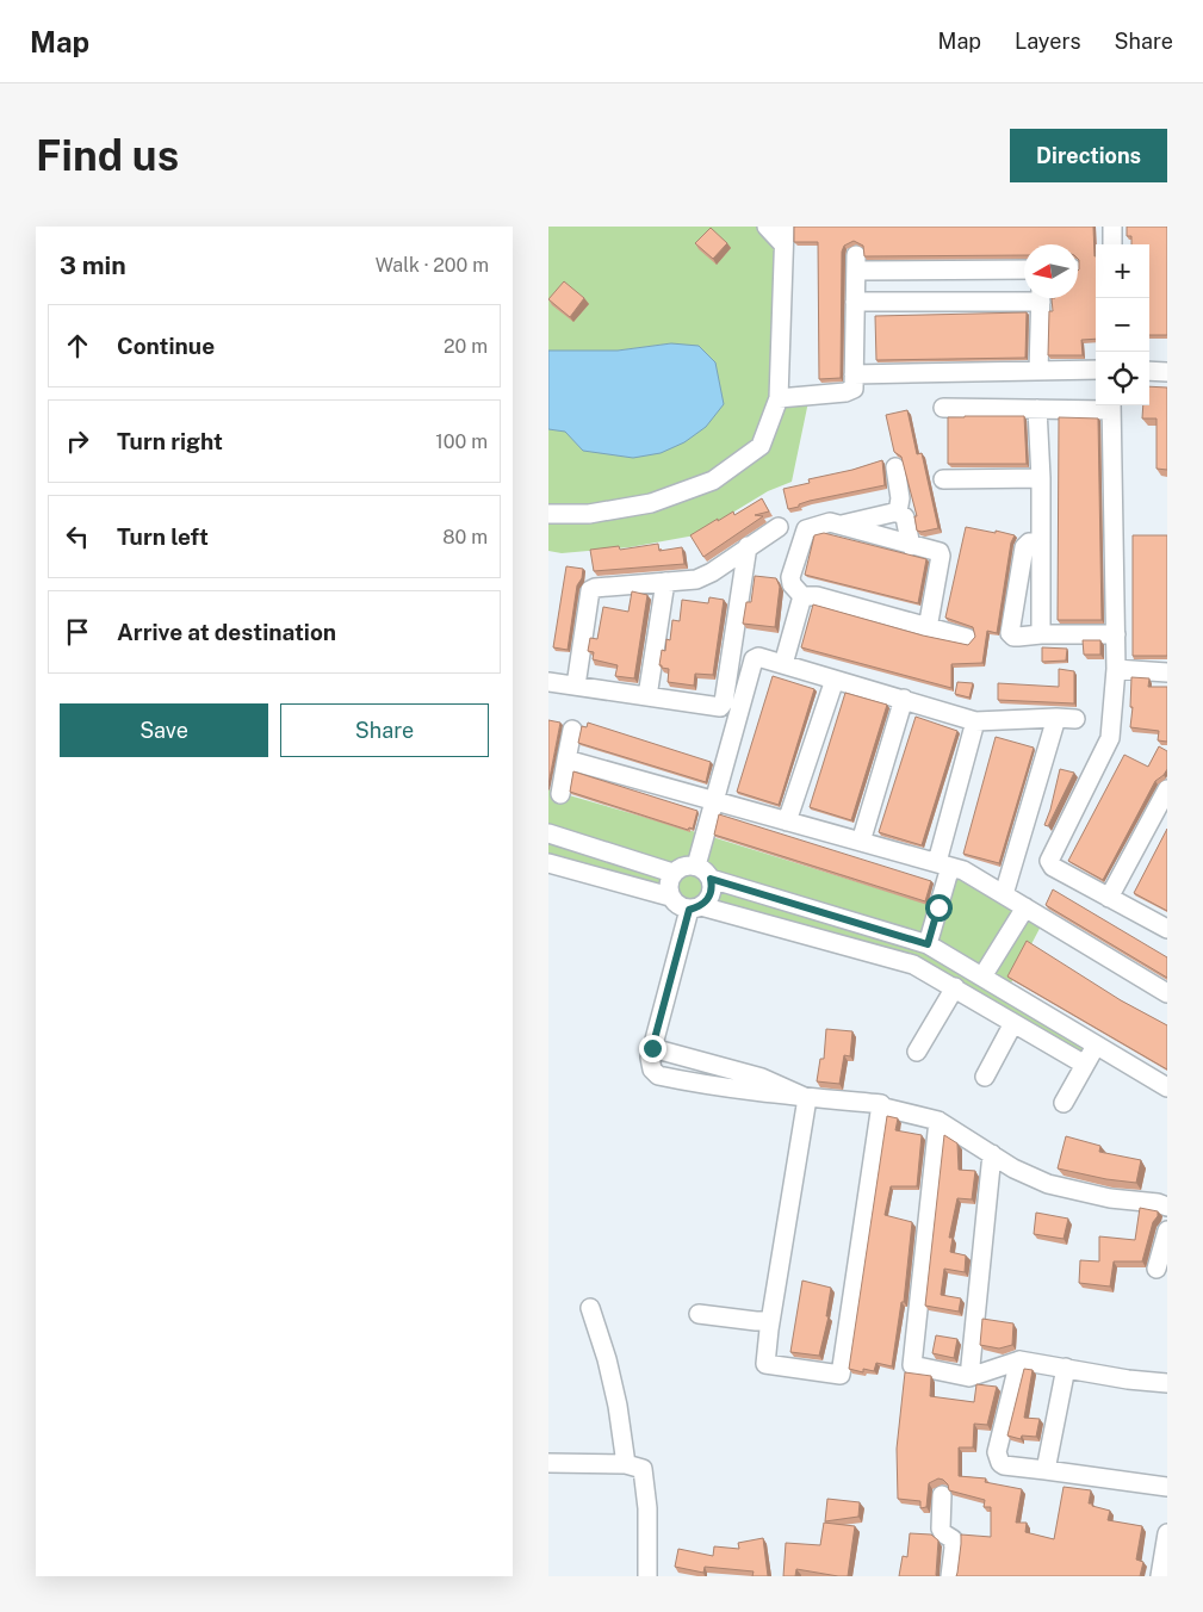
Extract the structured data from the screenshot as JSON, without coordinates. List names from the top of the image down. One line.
{"north":"left","page":{"header":"Map","nav":["Map","Layers","Share"],"buttons":["Directions",["Save","Share"]],"title":"Find us","heading":["3 min","Walk · 200 m"],"map_buttons":["+","−"],"list":[["Continue","20 m"],["Turn right","100 m"],["Turn left","80 m"],"Arrive at destination"]}}
